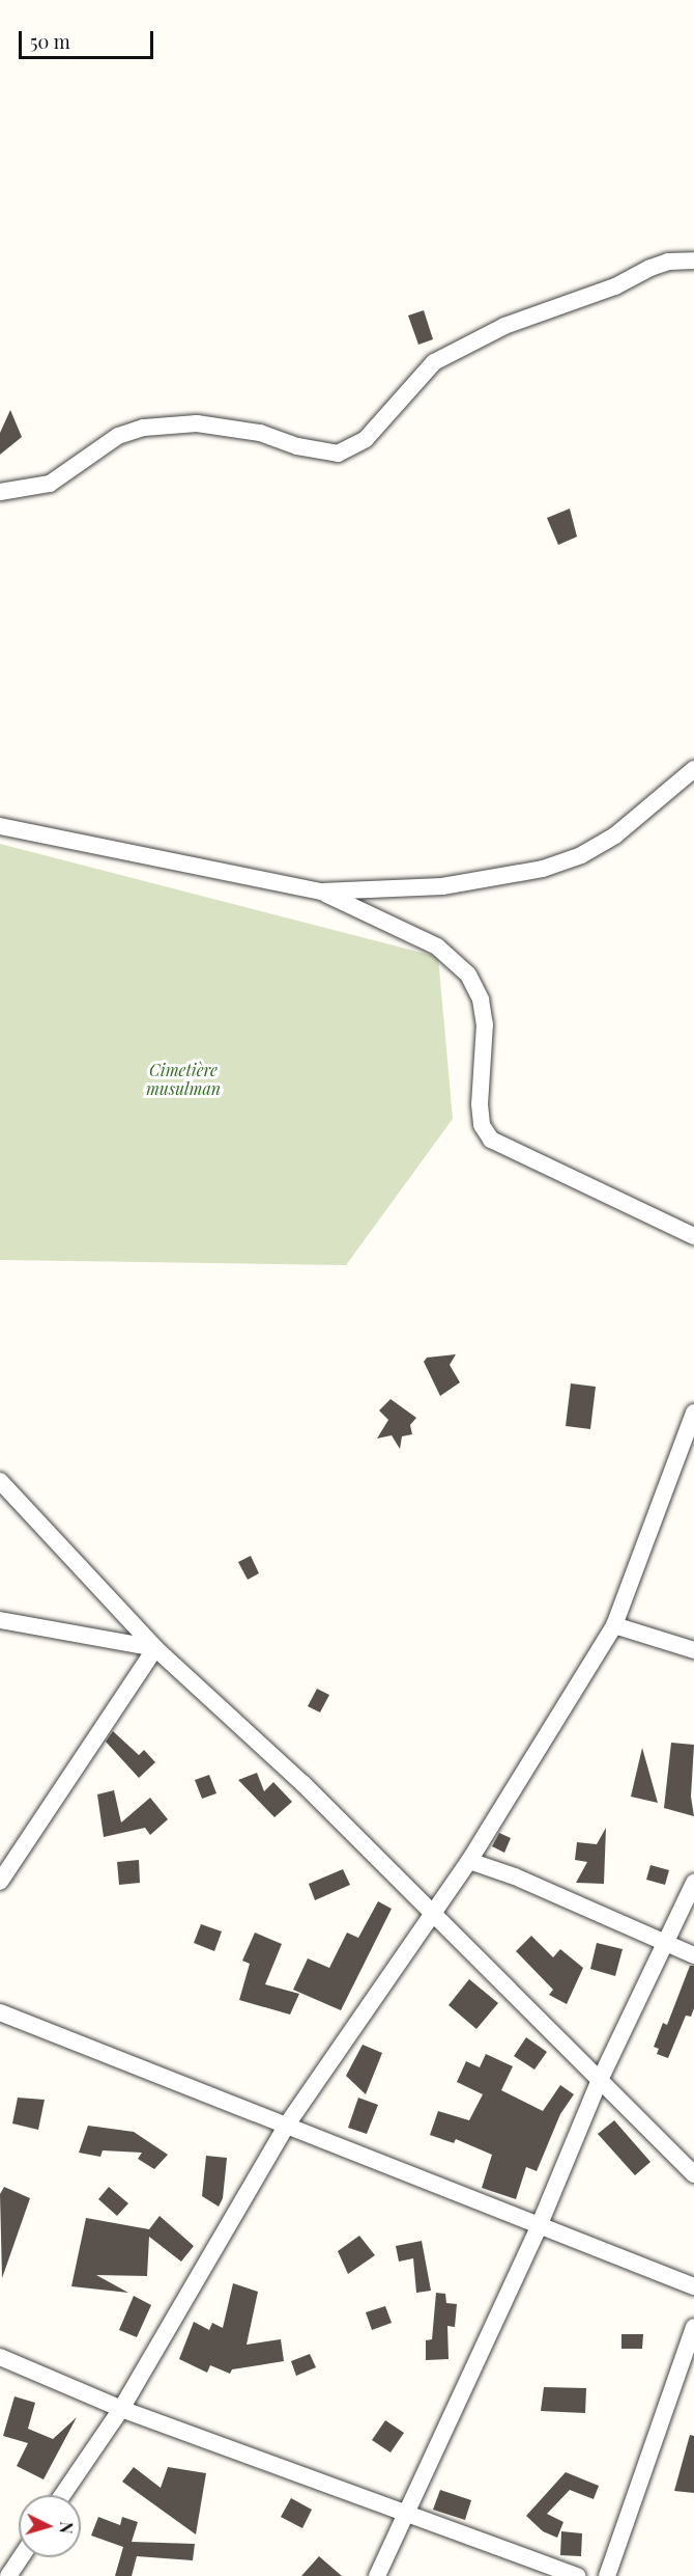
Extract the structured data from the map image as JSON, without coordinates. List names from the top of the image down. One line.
{"parks":["Cimetière musulman"],"scale_bar":"50 m","north":"right"}
